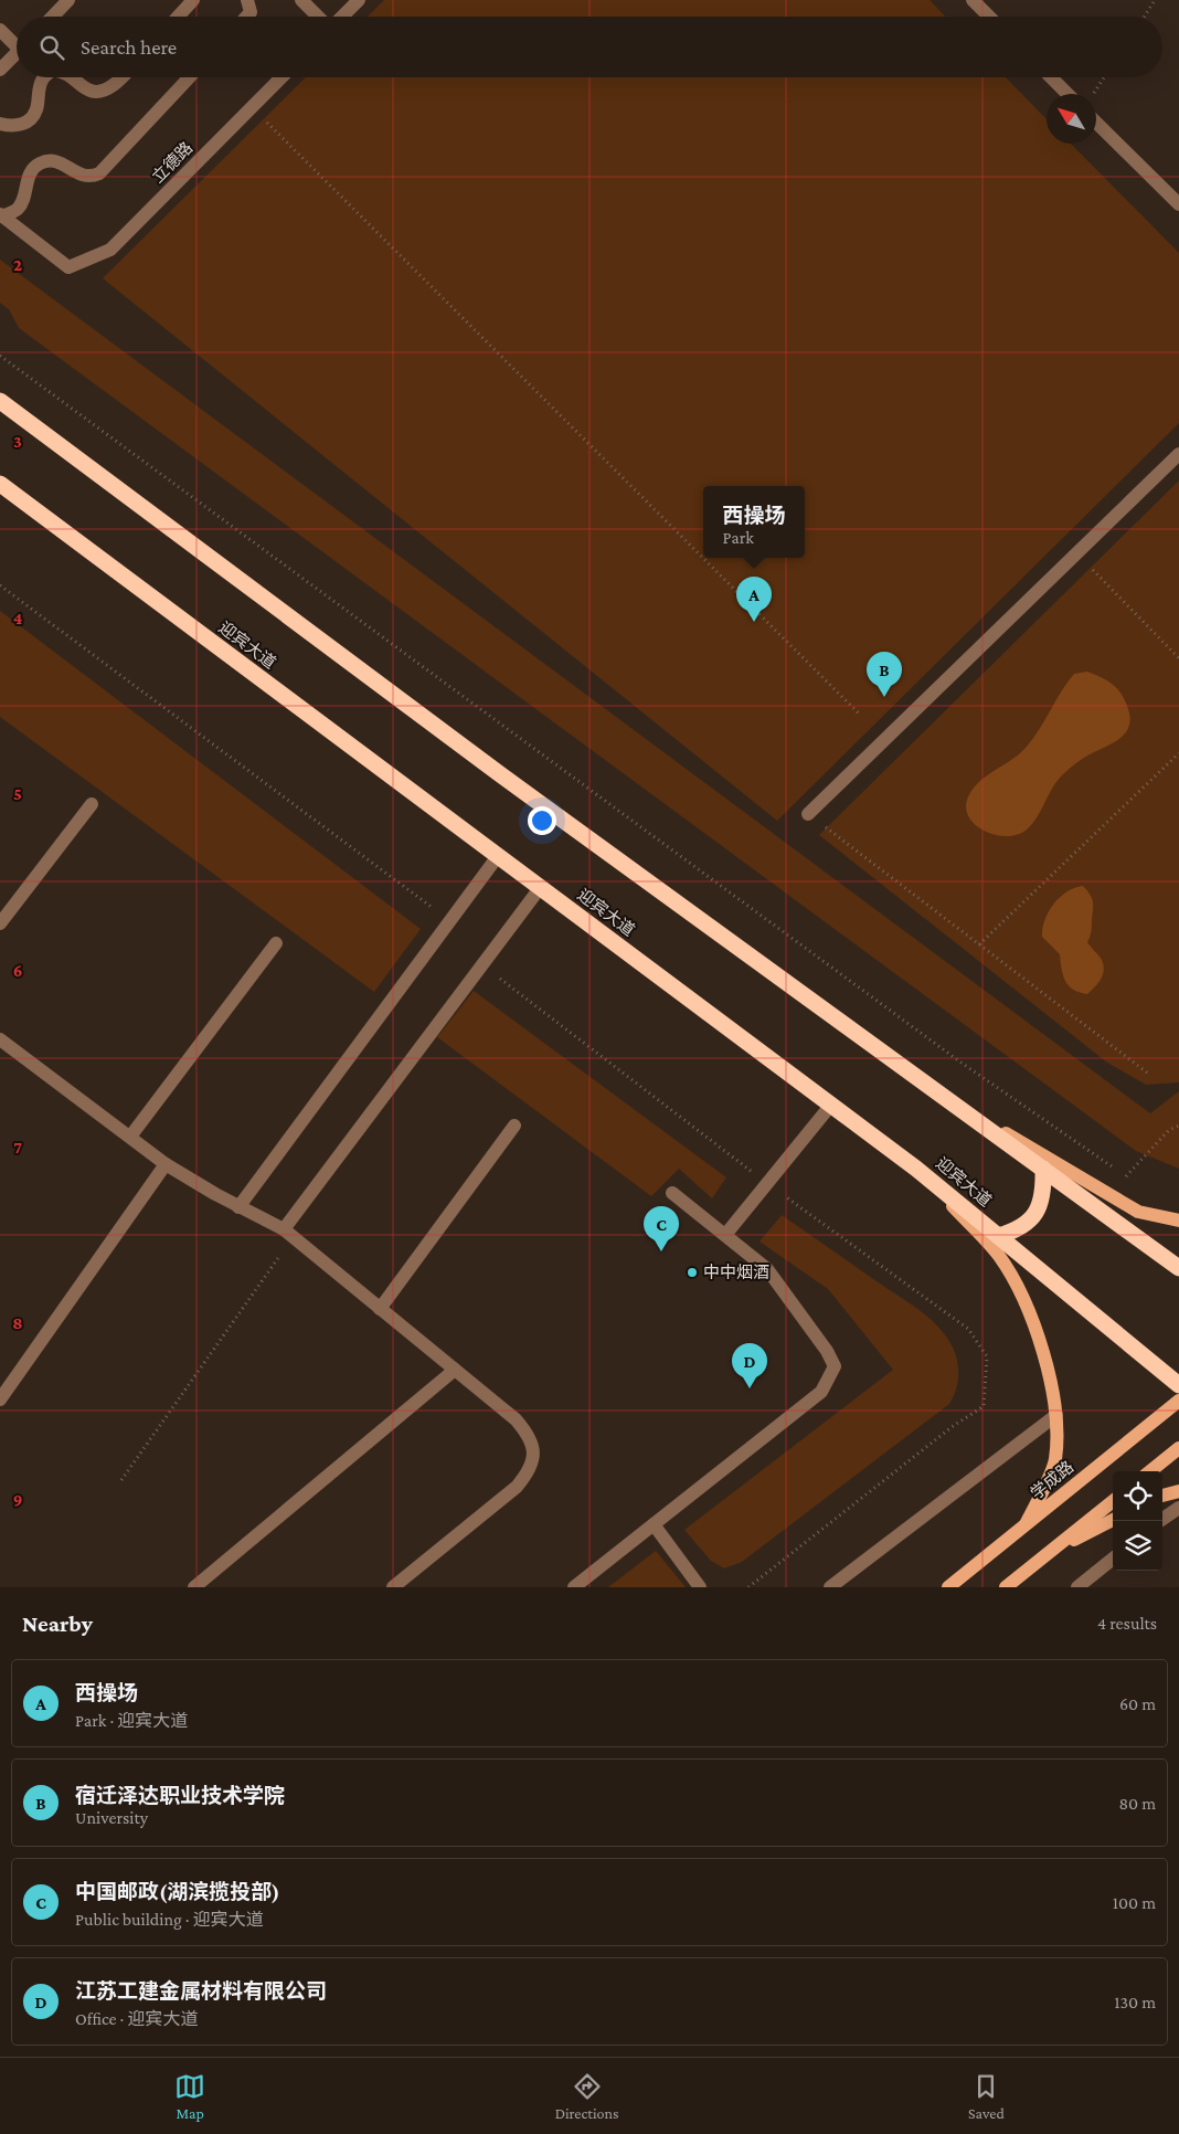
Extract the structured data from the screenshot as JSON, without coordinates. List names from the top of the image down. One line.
{"streets":{"highway":["迎宾大道"],"main road":["学成路"],"lane":["立德路"]},"places":["中中烟酒"],"north":"top left","page":{"search":"Search here","popup":["西操场","Park"],"pins":["A","B","C","D"],"heading":["Nearby","4 results"],"list":[{"mark":"A","name":"西操场","note":"Park · 迎宾大道","value":"60 m"},{"mark":"B","name":"宿迁泽达职业技术学院","note":"University","value":"80 m"},{"mark":"C","name":"中国邮政(湖滨揽投部)","note":"Public building · 迎宾大道","value":"100 m"},{"mark":"D","name":"江苏工建金属材料有限公司","note":"Office · 迎宾大道","value":"130 m"}],"nav":["Map","Directions","Saved"]},"grid":{"rows":["2","3","4","5","6","7","8","9"]}}
